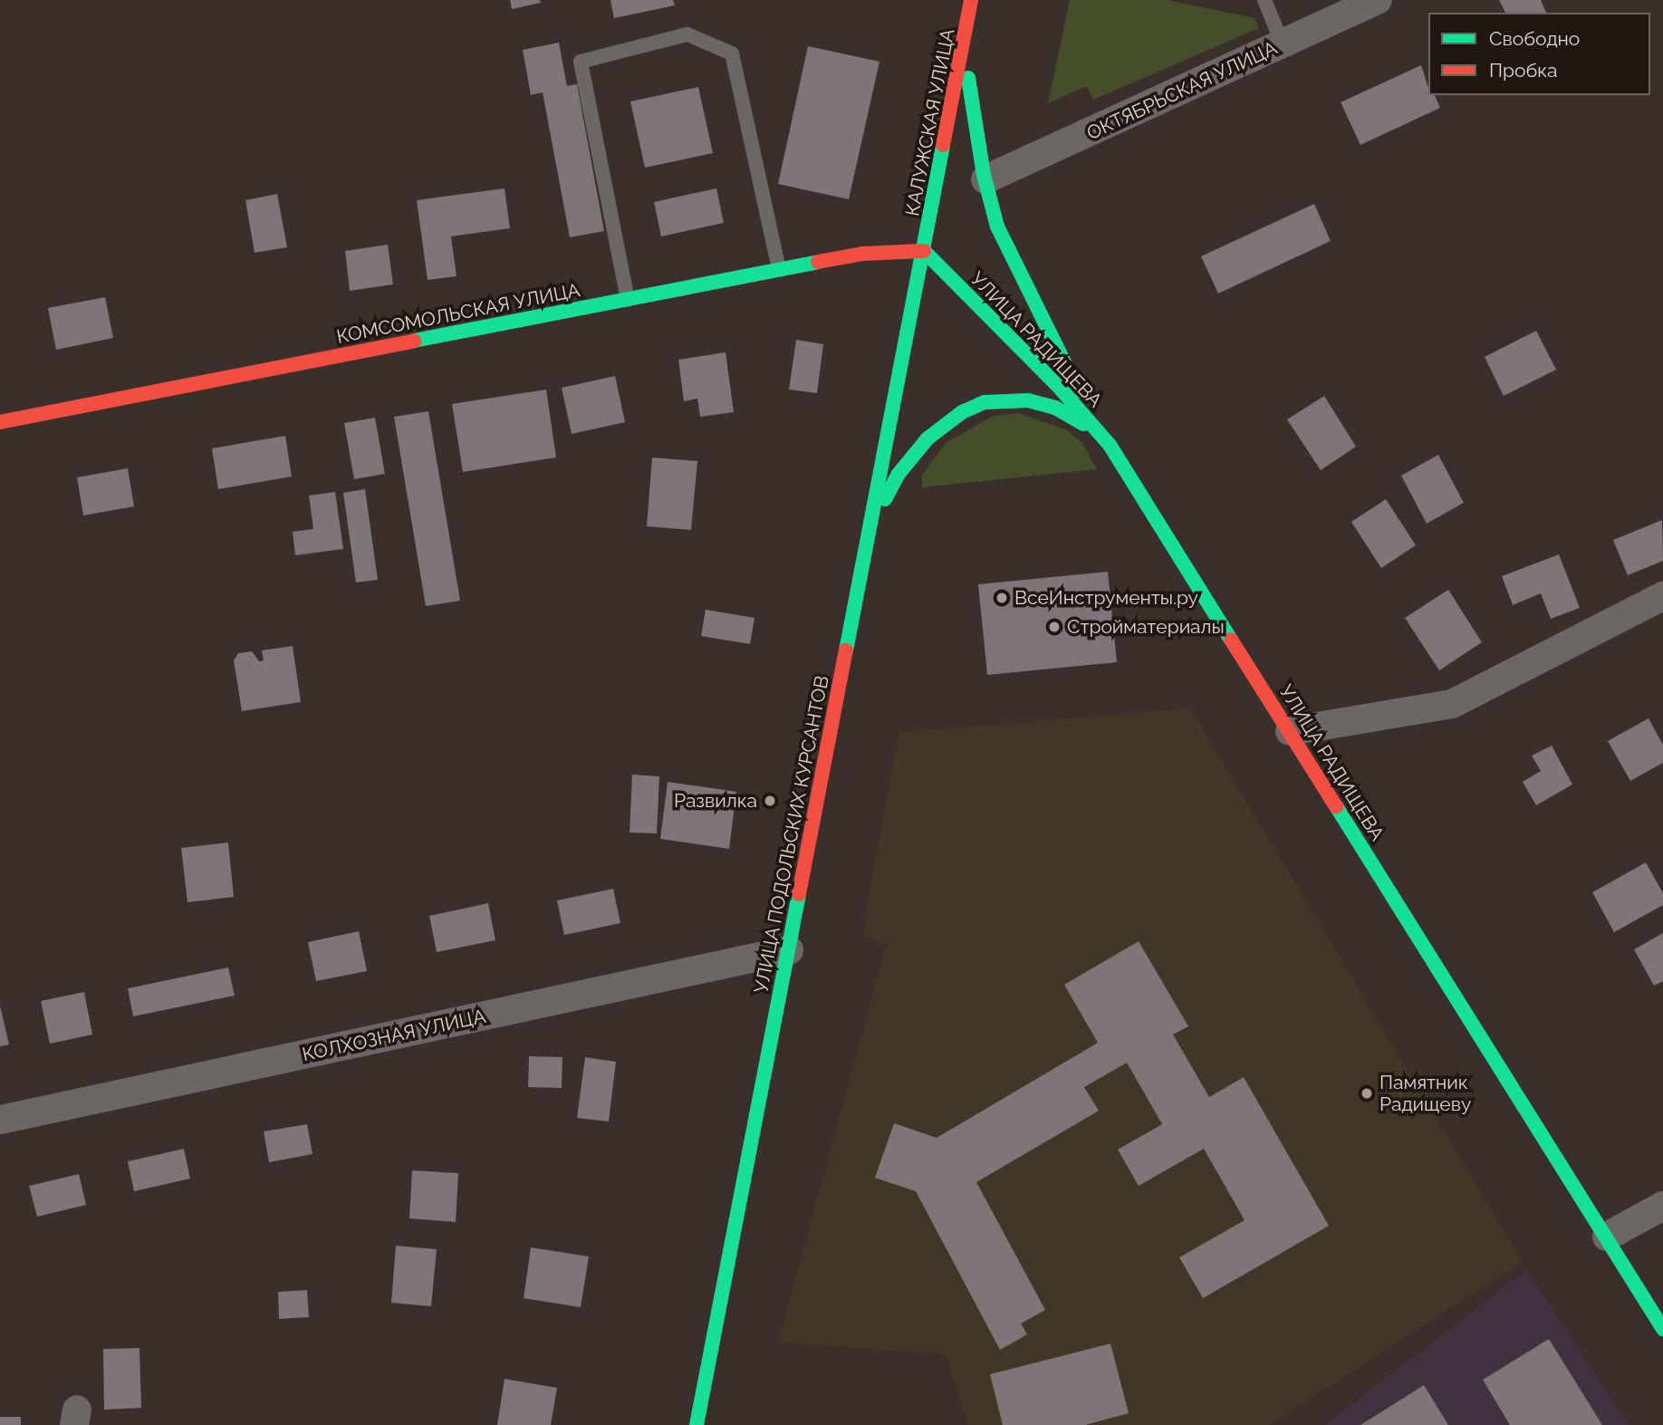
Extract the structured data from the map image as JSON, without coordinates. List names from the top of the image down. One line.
{"streets":{"main road":["КАЛУЖСКАЯ УЛИЦА","КОМСОМОЛЬСКАЯ УЛИЦА","УЛИЦА РАДИЩЕВА","УЛИЦА ПОДОЛЬСКИХ КУРСАНТОВ"],"street":["ОКТЯБРЬСКАЯ УЛИЦА","КОЛХОЗНАЯ УЛИЦА"]},"crossings":[["КАЛУЖСКАЯ УЛИЦА","КОМСОМОЛЬСКАЯ УЛИЦА"],["КАЛУЖСКАЯ УЛИЦА","УЛИЦА РАДИЩЕВА"],["КАЛУЖСКАЯ УЛИЦА","УЛИЦА ПОДОЛЬСКИХ КУРСАНТОВ"],["КОМСОМОЛЬСКАЯ УЛИЦА","УЛИЦА РАДИЩЕВА"],["КОМСОМОЛЬСКАЯ УЛИЦА","УЛИЦА ПОДОЛЬСКИХ КУРСАНТОВ"],["УЛИЦА РАДИЩЕВА","УЛИЦА ПОДОЛЬСКИХ КУРСАНТОВ"],["УЛИЦА ПОДОЛЬСКИХ КУРСАНТОВ","КОЛХОЗНАЯ УЛИЦА"]],"places":["ВсеИнструменты.ру","Стройматериалы","Развилка","Памятник Радищеву"],"legend":["Свободно","Пробка"]}
